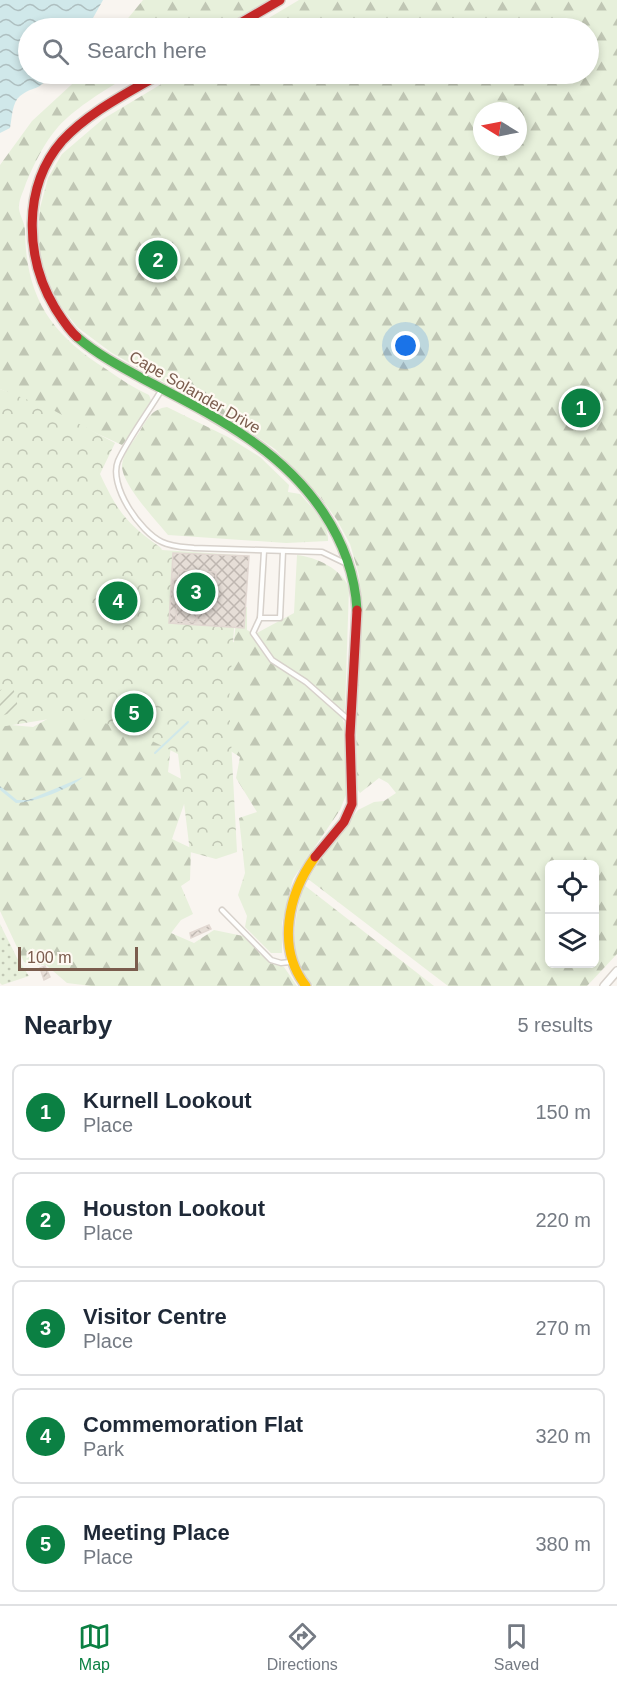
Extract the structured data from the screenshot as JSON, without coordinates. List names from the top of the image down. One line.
{"streets":{"street":["Cape Solander Drive"]},"scale_bar":"100 m","north":"left","page":{"search":"Search here","pins":["2","1","3","4","5"],"scale":"100 m","heading":["Nearby","5 results"],"list":[{"mark":"1","name":"Kurnell Lookout","note":"Place","value":"150 m"},{"mark":"2","name":"Houston Lookout","note":"Place","value":"220 m"},{"mark":"3","name":"Visitor Centre","note":"Place","value":"270 m"},{"mark":"4","name":"Commemoration Flat","note":"Park","value":"320 m"},{"mark":"5","name":"Meeting Place","note":"Place","value":"380 m"}],"nav":["Map","Directions","Saved"]}}
